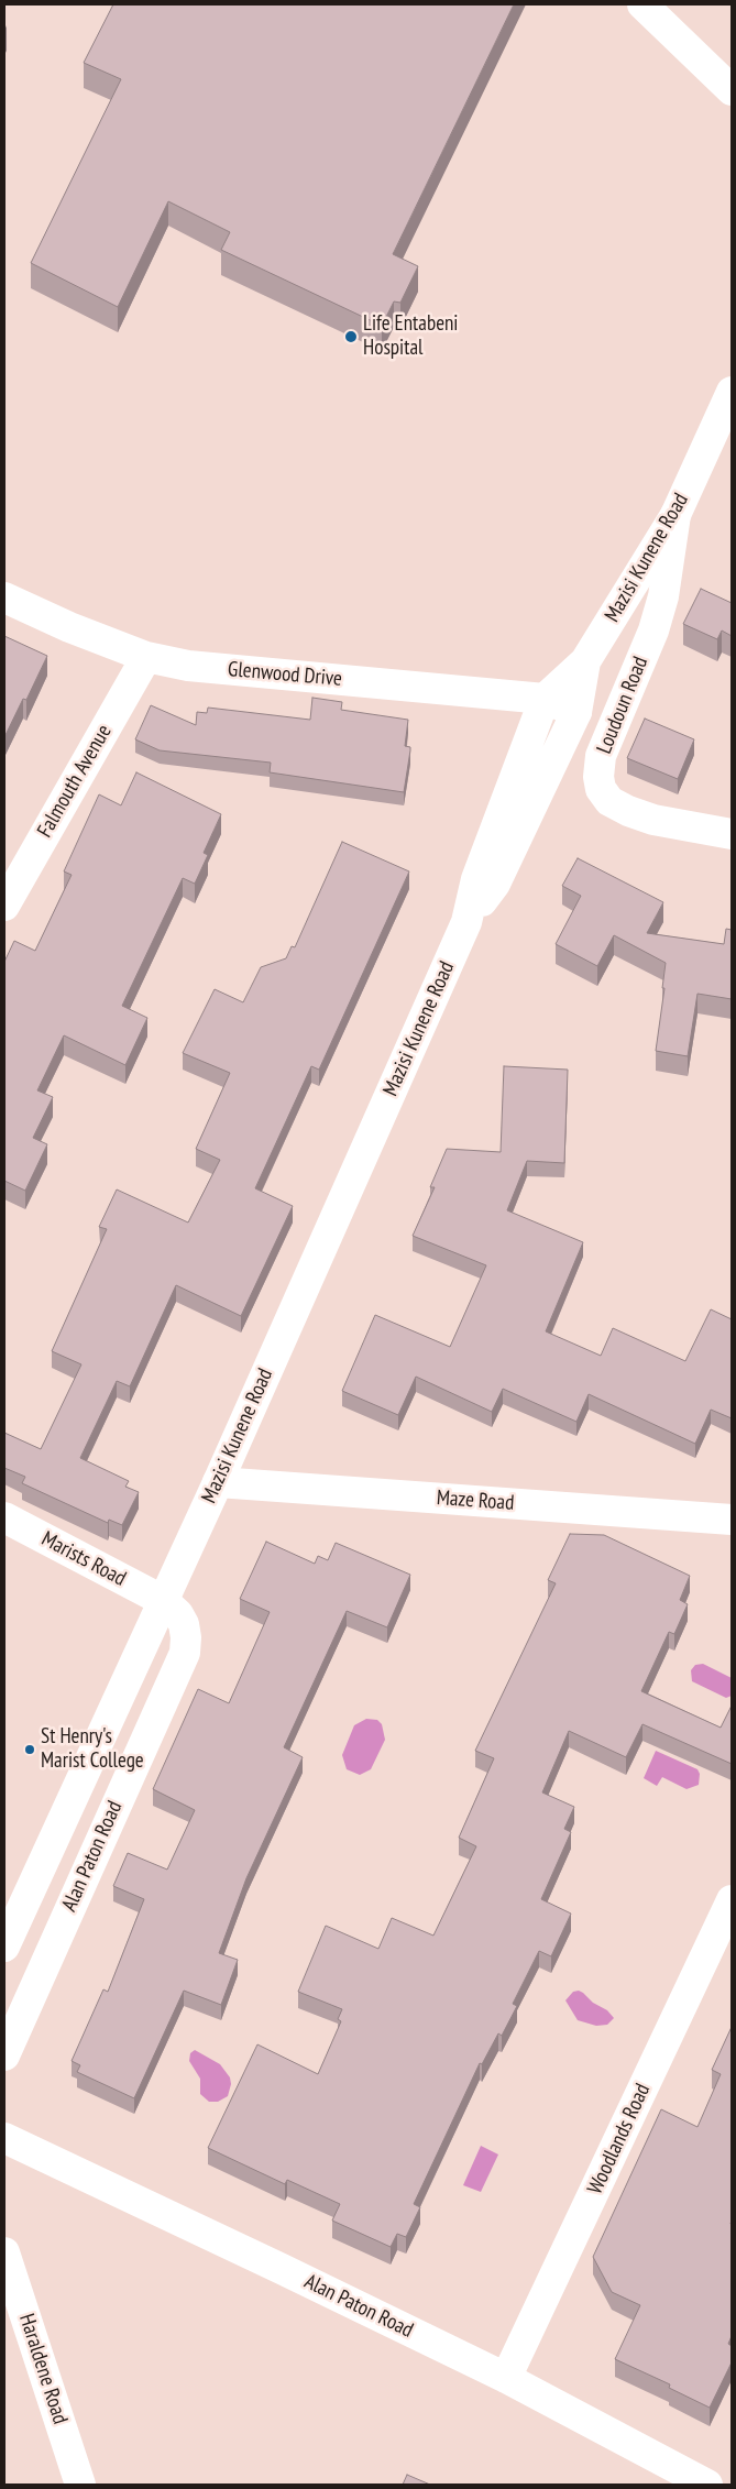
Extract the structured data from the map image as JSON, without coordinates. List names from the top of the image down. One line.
{"streets":{"street":["Mazisi Kunene Road","Glenwood Drive","Loudoun Road","Falmouth Avenue","Maze Road","Marists Road","Alan Paton Road","Woodlands Road","Haraldene Road"]},"crossings":[["Mazisi Kunene Road","Glenwood Drive"],["Mazisi Kunene Road","Loudoun Road"],["Mazisi Kunene Road","Maze Road"],["Mazisi Kunene Road","Marists Road"],["Mazisi Kunene Road","Alan Paton Road"],["Glenwood Drive","Falmouth Avenue"],["Marists Road","Alan Paton Road"],["Alan Paton Road","Woodlands Road"]],"places":["Life Entabeni Hospital","St Henry's Marist College"]}
